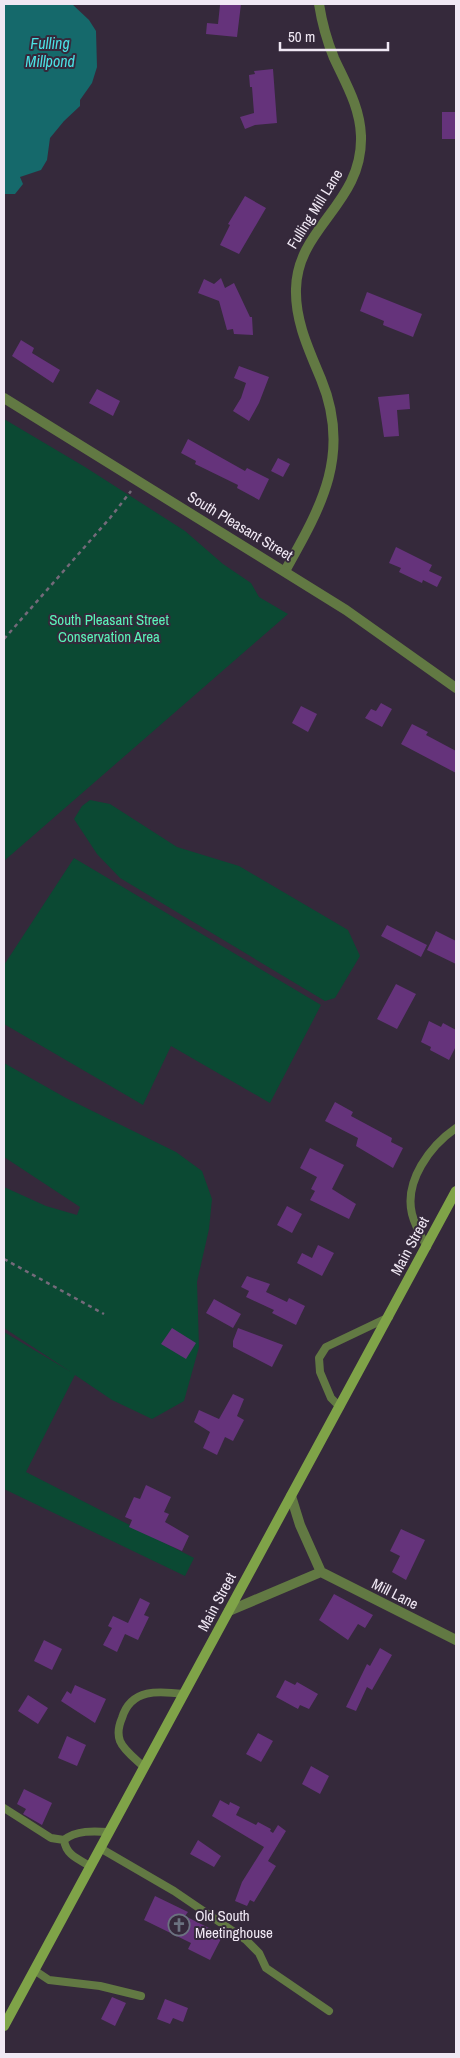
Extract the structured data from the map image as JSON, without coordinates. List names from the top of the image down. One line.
{"streets":{"main road":["Main Street"],"street":["Fulling Mill Lane","South Pleasant Street","Mill Lane"]},"crossings":[["Fulling Mill Lane","South Pleasant Street"]],"water":["Fulling Millpond"],"parks":["South Pleasant Street Conservation Area"],"places":{"church":["Old South Meetinghouse"]},"scale_bar":"50 m"}
